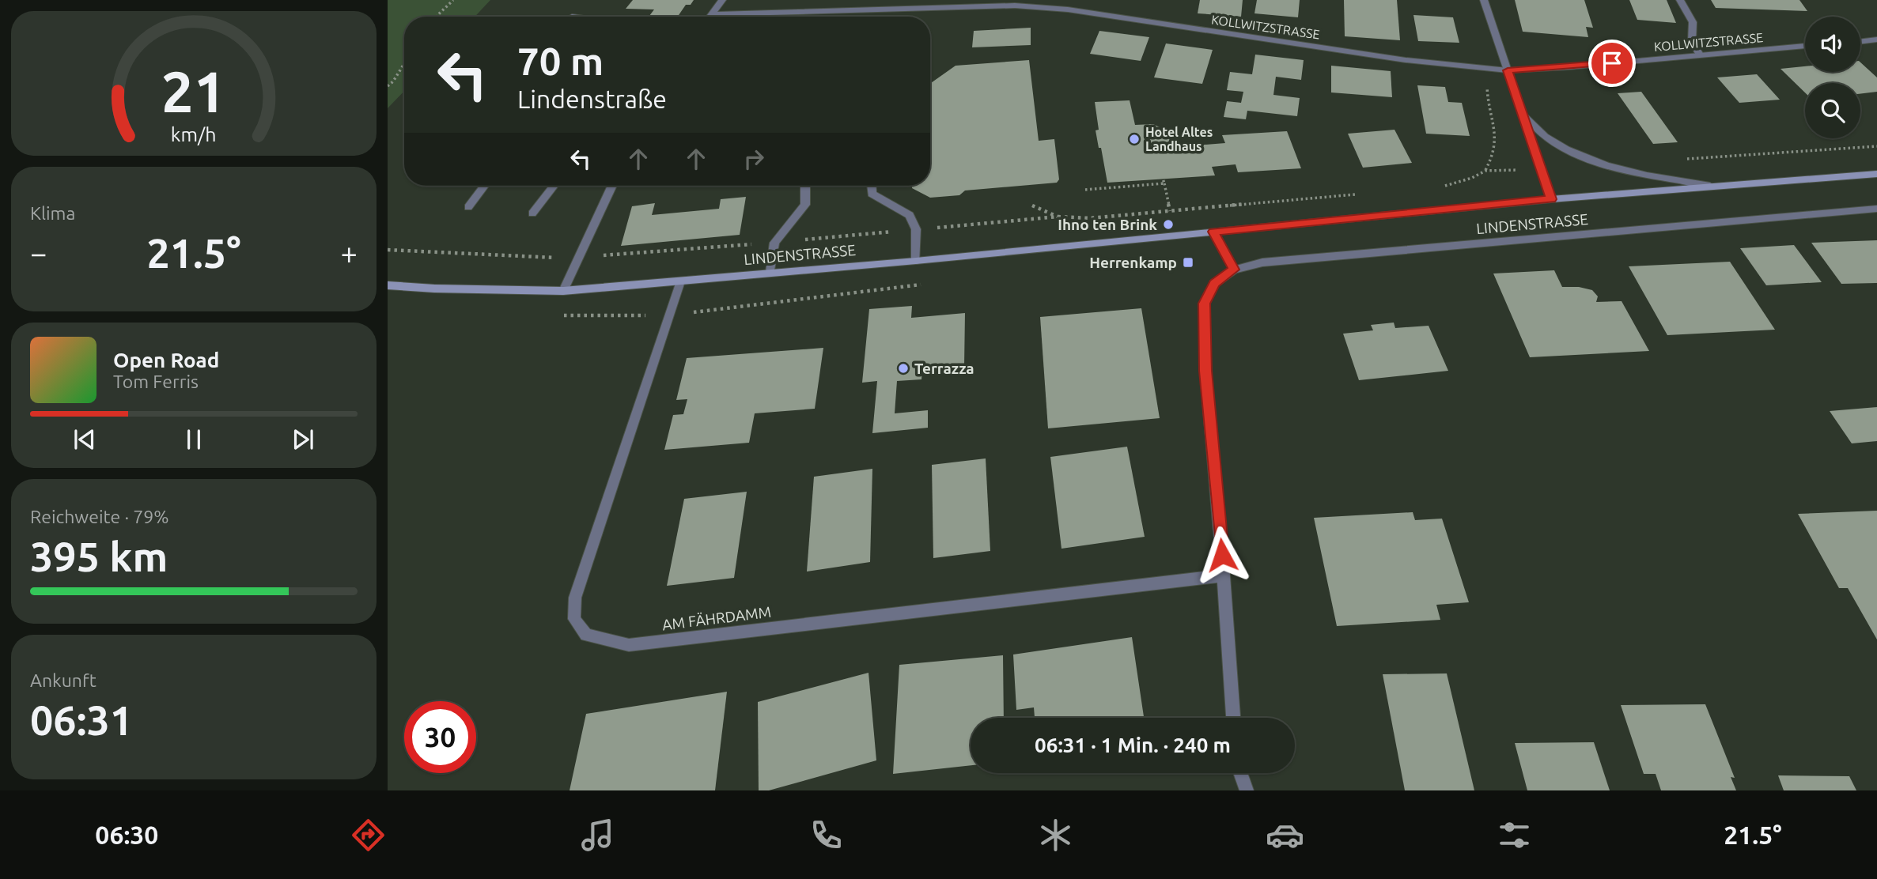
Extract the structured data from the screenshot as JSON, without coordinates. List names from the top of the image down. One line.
{"streets":{"main road":["LINDENSTRASSE"],"street":["KOLLWITZSTRASSE","AM FÄHRDAMM"]},"crossings":[["LINDENSTRASSE","AM FÄHRDAMM"]],"places":{"other":["Hotel Altes Landhaus","Ihno ten Brink","Terrazza"],"transit":["Herrenkamp"]},"page":{"turn":["70 m","Lindenstraße"],"tile":["Klima",["Reichweite · 79%","395 km"],["Ankunft","06:31"]],"heat":["−","21.5°","+"],"song":["Open Road","Tom Ferris"],"limit":"30","trip":"06:31 · 1 Min. · 240 m","tabs":["06:30","21.5°"],"gauge":["21","km/h"]}}
